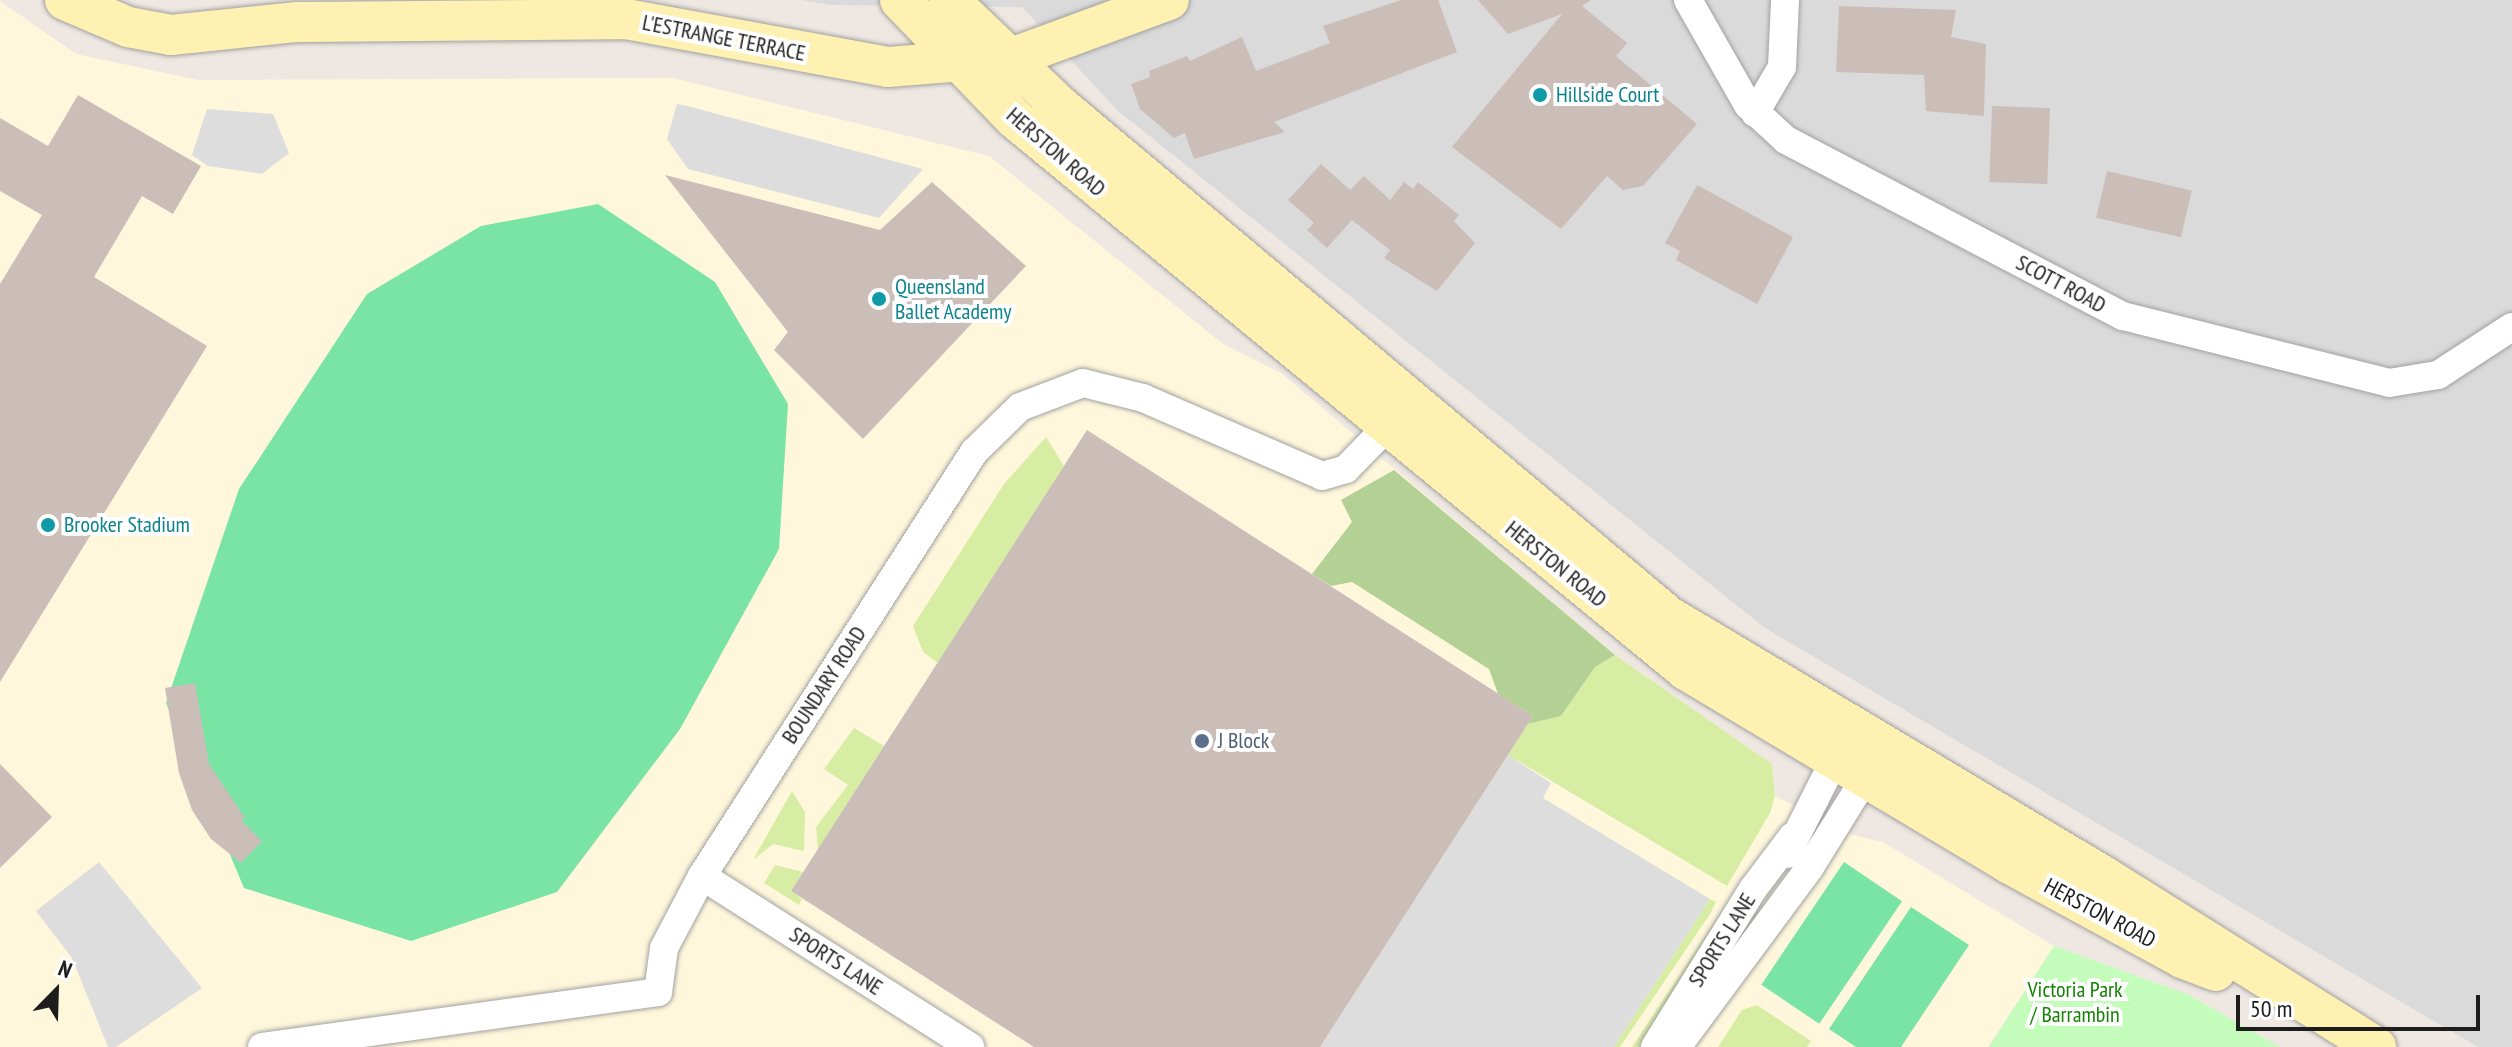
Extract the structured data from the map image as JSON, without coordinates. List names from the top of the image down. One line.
{"streets":{"main road":["L'ESTRANGE TERRACE","HERSTON ROAD"],"street":["SCOTT ROAD","BOUNDARY ROAD","SPORTS LANE"]},"crossings":[["L'ESTRANGE TERRACE","HERSTON ROAD"],["HERSTON ROAD","BOUNDARY ROAD"],["HERSTON ROAD","SPORTS LANE"],["BOUNDARY ROAD","SPORTS LANE"]],"parks":["Victoria Park / Barrambin"],"places":["Hillside Court","Queensland Ballet Academy","Brooker Stadium","J Block"],"scale_bar":"50 m","north":"top right"}
